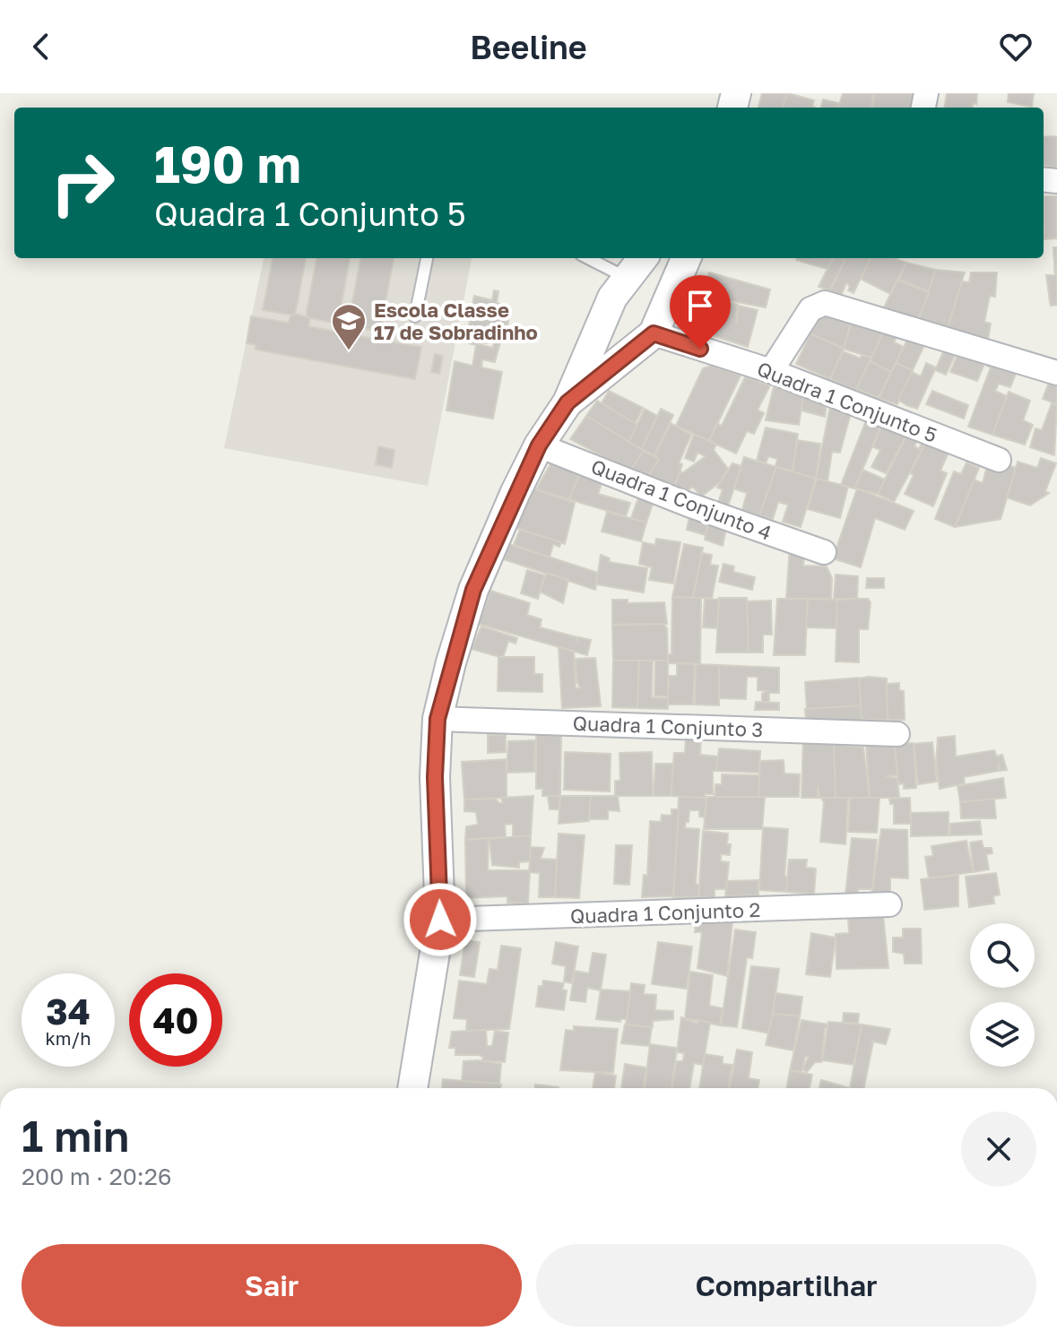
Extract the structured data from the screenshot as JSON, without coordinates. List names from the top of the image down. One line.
{"streets":{"street":["Quadra 1 Conjunto 5","Quadra 1 Conjunto 4","Quadra 1 Conjunto 3","Quadra 1 Conjunto 2"]},"places":{"school or university":["Escola Classe 17 de Sobradinho"]},"page":{"header":"Beeline","turn":["190 m","Quadra 1 Conjunto 5"],"speed":"34 km/h","limit":"40","heading":["1 min","200 m · 20:26"],"buttons":["Sair","Compartilhar"]}}
